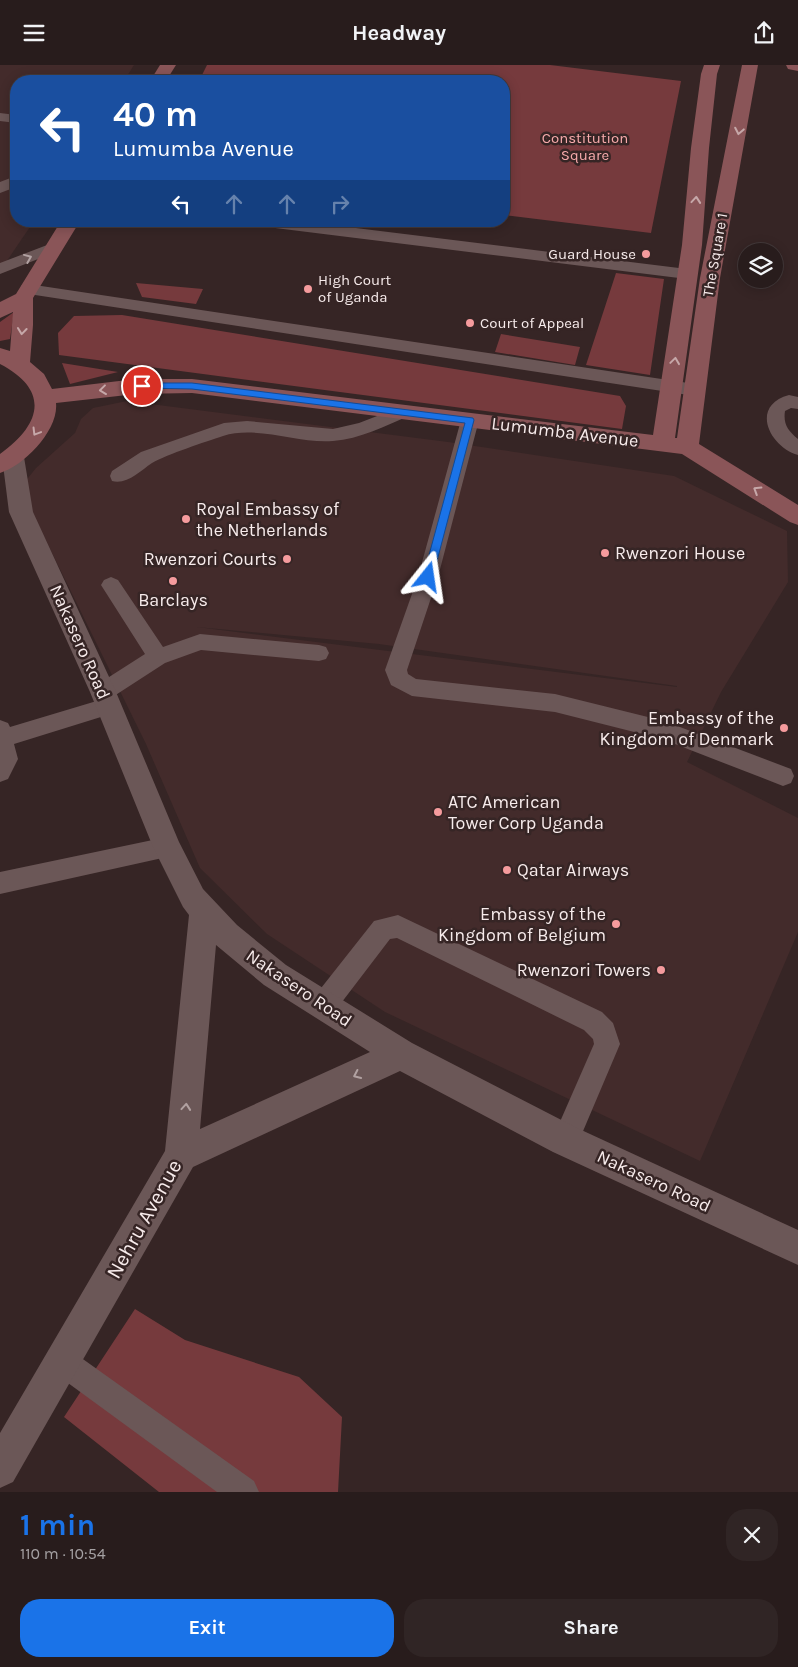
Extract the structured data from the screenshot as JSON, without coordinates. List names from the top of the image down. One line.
{"streets":{"main road":["The Square 1","Lumumba Avenue"],"street":["Nakasero Road","Nehru Avenue"]},"crossings":[["The Square 1","Lumumba Avenue"],["Nakasero Road","Nehru Avenue"]],"one_way":["Lumumba Avenue","Nehru Avenue"],"parks":["Constitution Square"],"places":["Guard House","High Court of Uganda","Court of Appeal","Royal Embassy of the Netherlands","Rwenzori House","Rwenzori Courts","Barclays","Embassy of the Kingdom of Denmark","ATC American Tower Corp Uganda","Qatar Airways","Embassy of the Kingdom of Belgium","Rwenzori Towers"],"page":{"header":"Headway","turn":["40 m","Lumumba Avenue"],"heading":["1 min","110 m · 10:54"],"buttons":["Exit","Share"]}}
